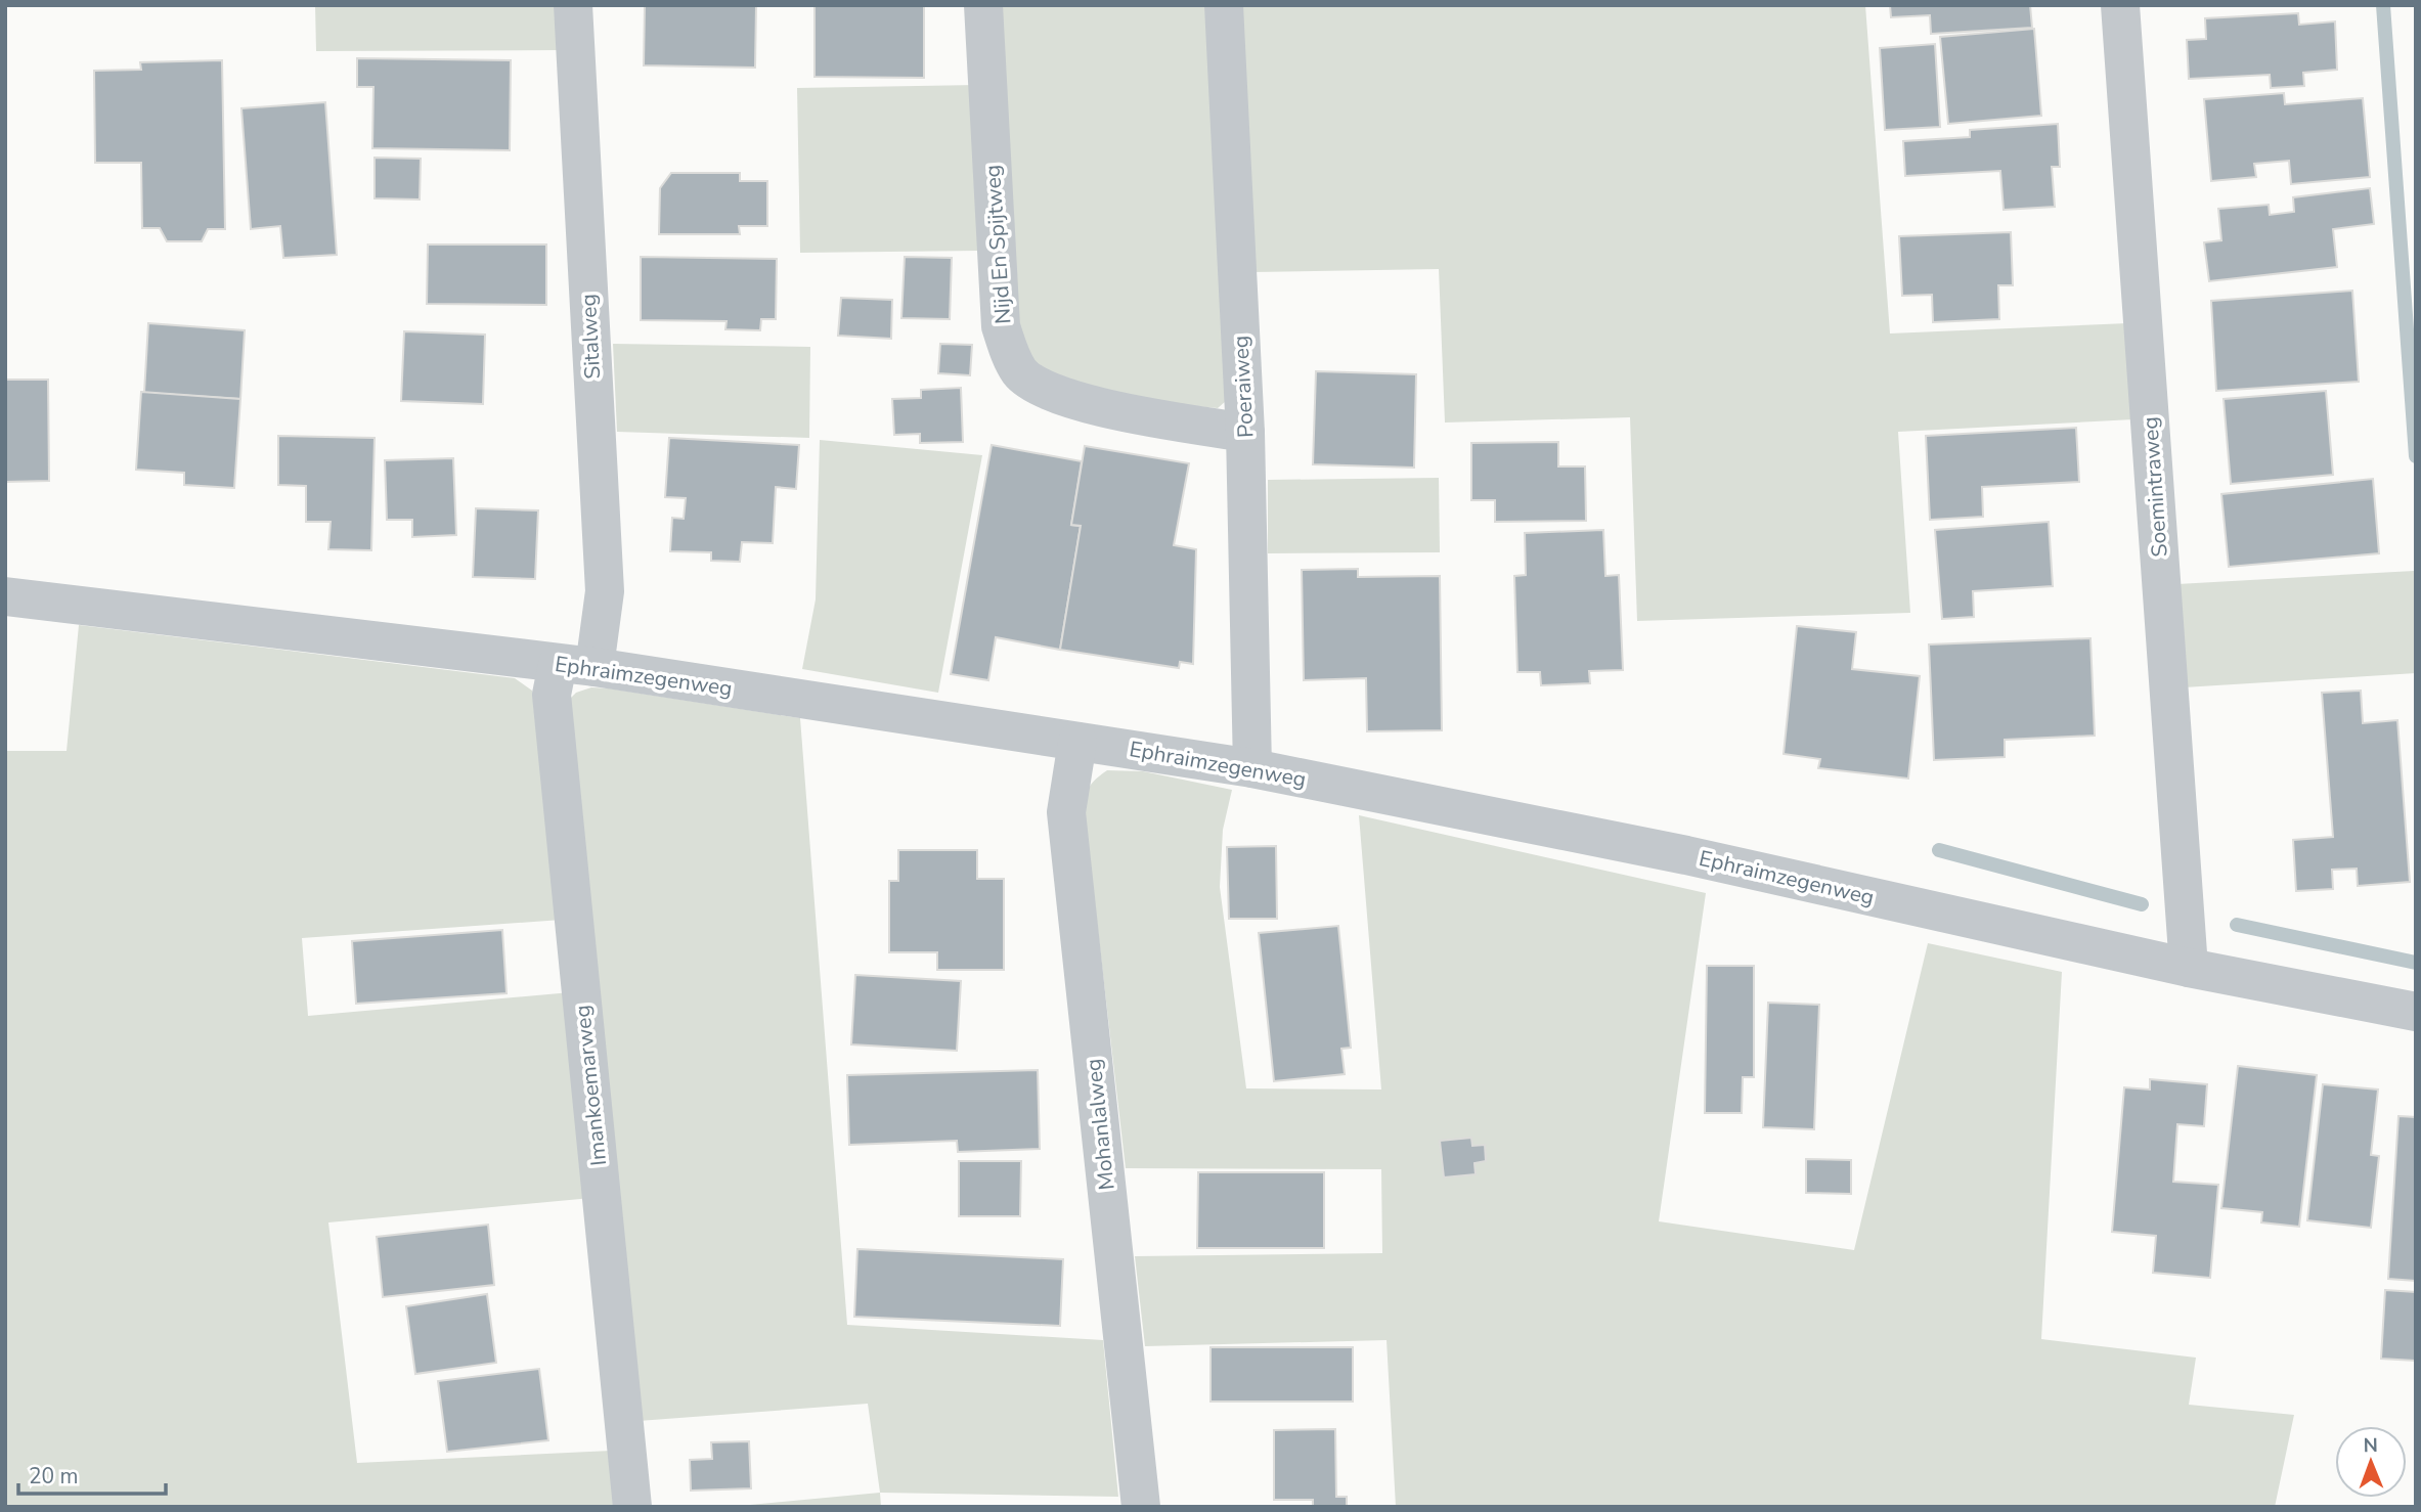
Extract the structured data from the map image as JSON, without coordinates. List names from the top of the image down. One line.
{"streets":{"street":["Nijd En Spijtweg","Sitalweg","Poeraiweg","Soemintraweg","Ephraimzegenweg","Imankoemarweg","Mohanlalweg"]},"crossings":[["Nijd En Spijtweg","Poeraiweg"],["Sitalweg","Ephraimzegenweg"],["Sitalweg","Imankoemarweg"],["Poeraiweg","Ephraimzegenweg"],["Soemintraweg","Ephraimzegenweg"],["Ephraimzegenweg","Imankoemarweg"],["Ephraimzegenweg","Mohanlalweg"]],"scale_bar":"20 m","north":"top"}
